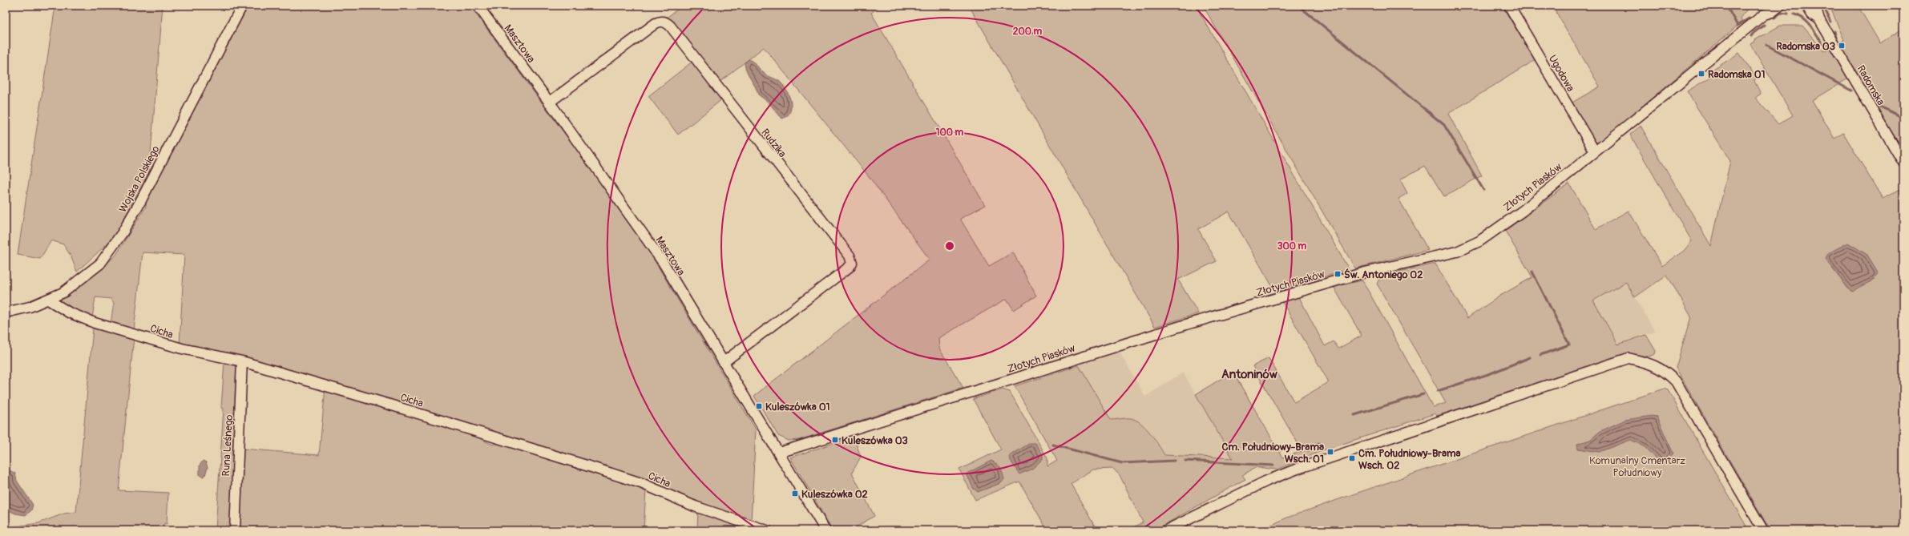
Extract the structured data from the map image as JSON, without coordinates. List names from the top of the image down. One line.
{"streets":{"street":["Masztowa","Ugodowa","Radomska","Rudzika","Wojska Polskiego","Złotych Piasków","Cicha","Runa Leśnego"]},"crossings":[["Masztowa","Rudzika"],["Masztowa","Złotych Piasków"],["Ugodowa","Złotych Piasków"],["Wojska Polskiego","Cicha"],["Cicha","Runa Leśnego"]],"districts":["Antoninów"],"parks":["Komunalny Cmentarz Południowy"],"places":{"transit":["Radomska 03","Radomska 01","Św. Antoniego 02","Kuleszówka 01","Kuleszówka 03","Cm. Południowy-Brama Wsch. 01","Cm. Południowy-Brama Wsch. 02","Kuleszówka 02"]},"rings":["200 m","100 m","300 m"]}
